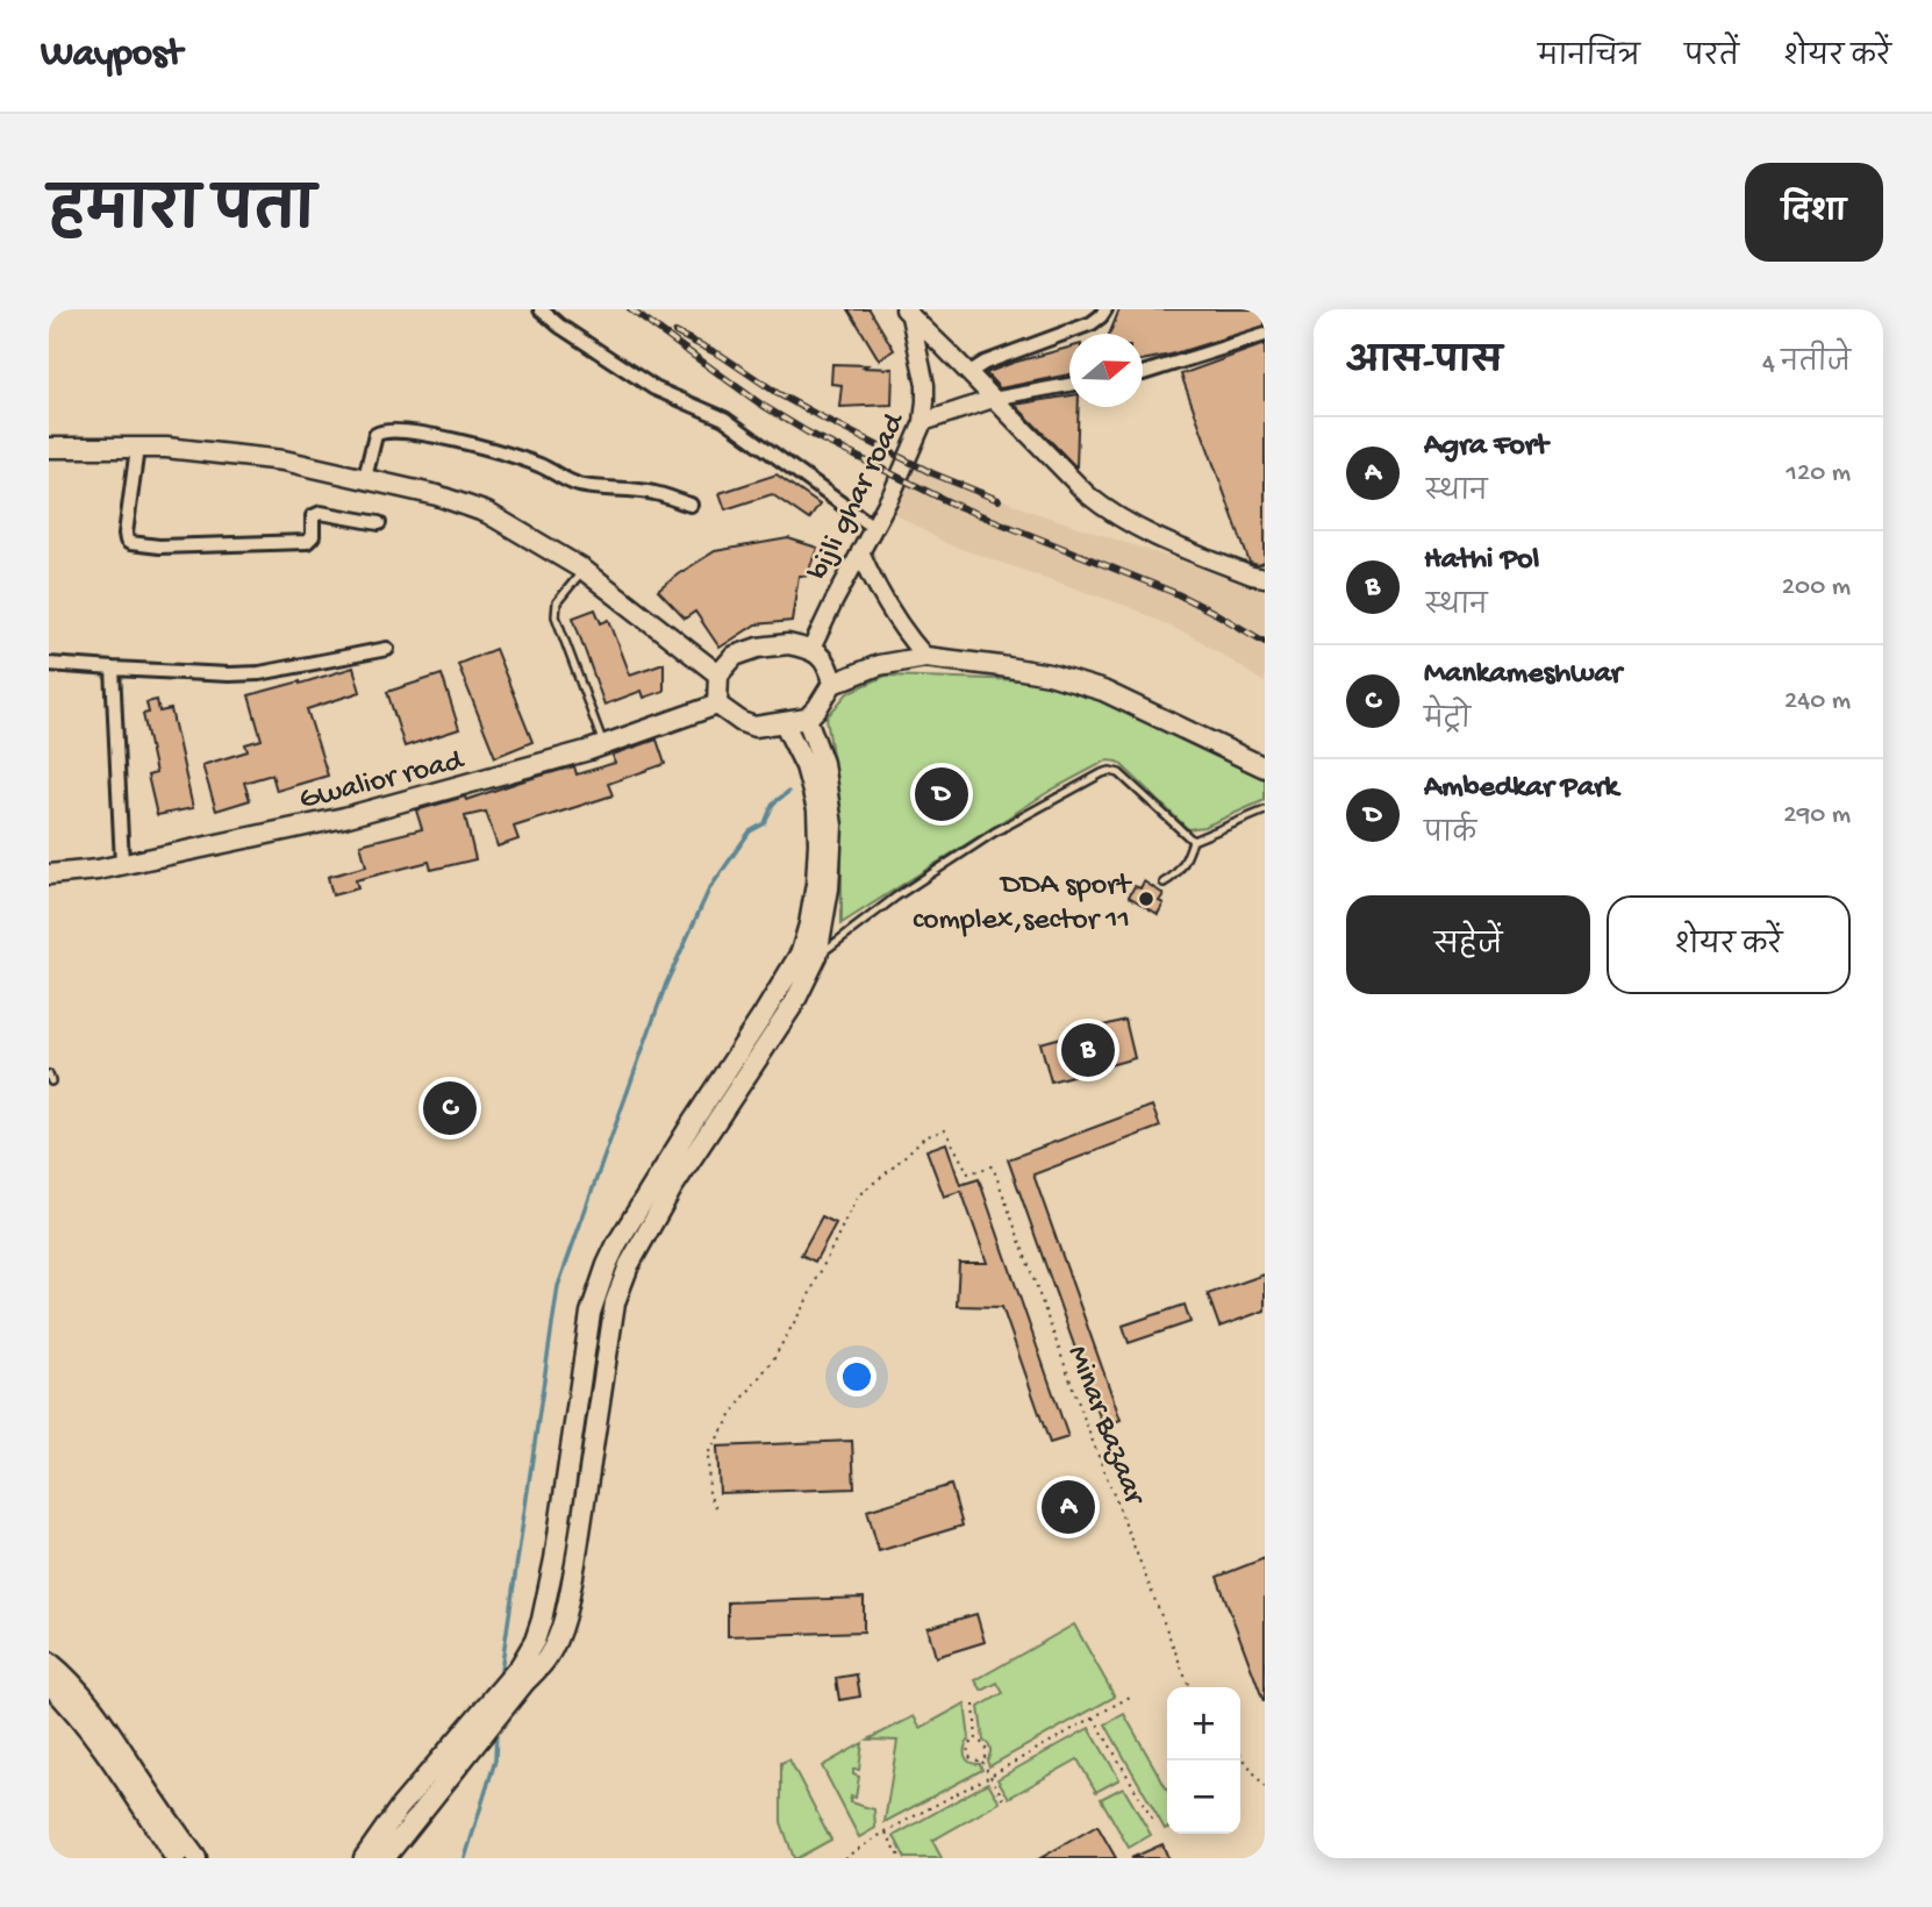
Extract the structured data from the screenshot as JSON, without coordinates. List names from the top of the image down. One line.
{"streets":{"main road":["Gwalior road"],"street":["bijli ghar road"],"path":["Minar Bazaar"]},"crossings":[["bijli ghar road","Gwalior road"]],"places":["DDA sport complex,sector 11"],"north":"right","page":{"header":"Waypost","nav":["मानचित्र","परतें","शेयर करें"],"title":"हमारा पता","buttons":["दिशा",["सहेजें","शेयर करें"]],"heading":["आस-पास","4 नतीजे"],"list":[{"mark":"A","name":"Agra Fort","note":"स्थान","value":"120 m"},{"mark":"B","name":"Hathi Pol","note":"स्थान","value":"200 m"},{"mark":"C","name":"Mankameshwar","note":"मेट्रो","value":"240 m"},{"mark":"D","name":"Ambedkar Park","note":"पार्क","value":"290 m"}],"pins":["D","B","C","A"],"map_buttons":["+","−"]}}
